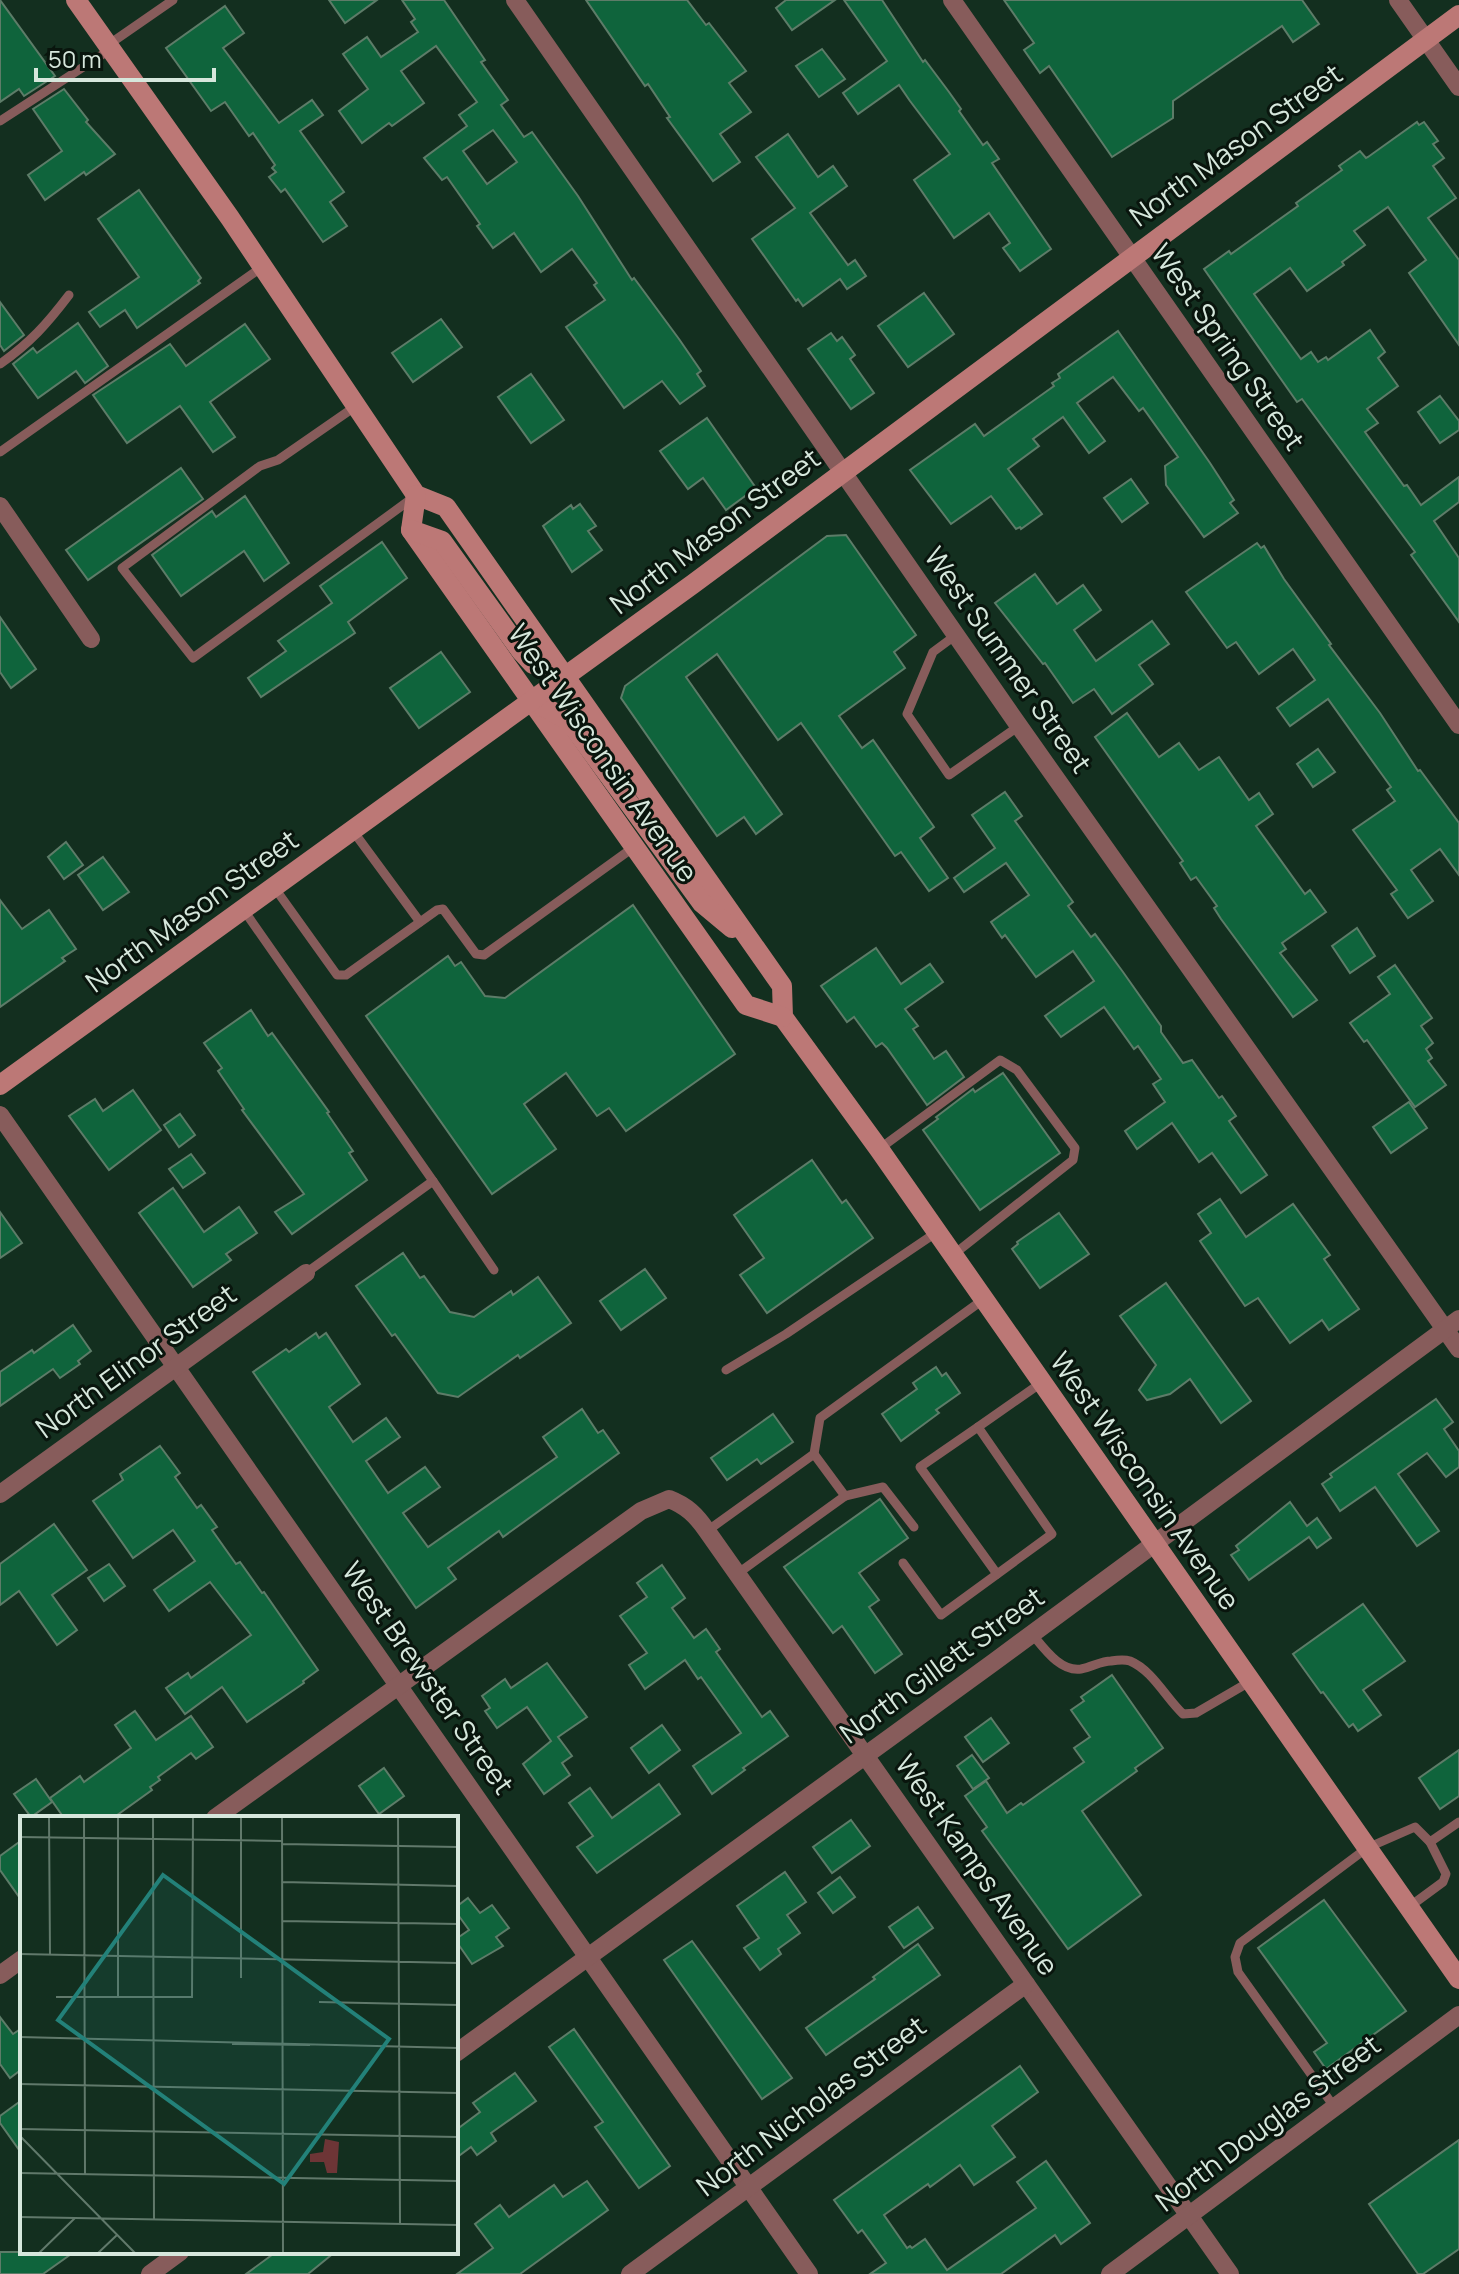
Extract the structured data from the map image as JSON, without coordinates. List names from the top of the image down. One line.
{"streets":{"main road":["North Mason Street","West Wisconsin Avenue"],"street":["West Spring Street","West Summer Street","North Elinor Street","North Gillett Street","West Brewster Street","West Kamps Avenue","North Nicholas Street","North Douglas Street"]},"crossings":[["North Mason Street","West Spring Street"],["North Mason Street","West Summer Street"],["North Mason Street","West Wisconsin Avenue"],["West Summer Street","North Gillett Street"],["West Wisconsin Avenue","North Gillett Street"],["North Elinor Street","West Brewster Street"],["North Gillett Street","West Brewster Street"],["North Gillett Street","West Kamps Avenue"],["West Brewster Street","West Kamps Avenue"],["West Brewster Street","North Nicholas Street"],["West Kamps Avenue","North Nicholas Street"],["West Kamps Avenue","North Douglas Street"]],"scale_bar":"50 m"}
